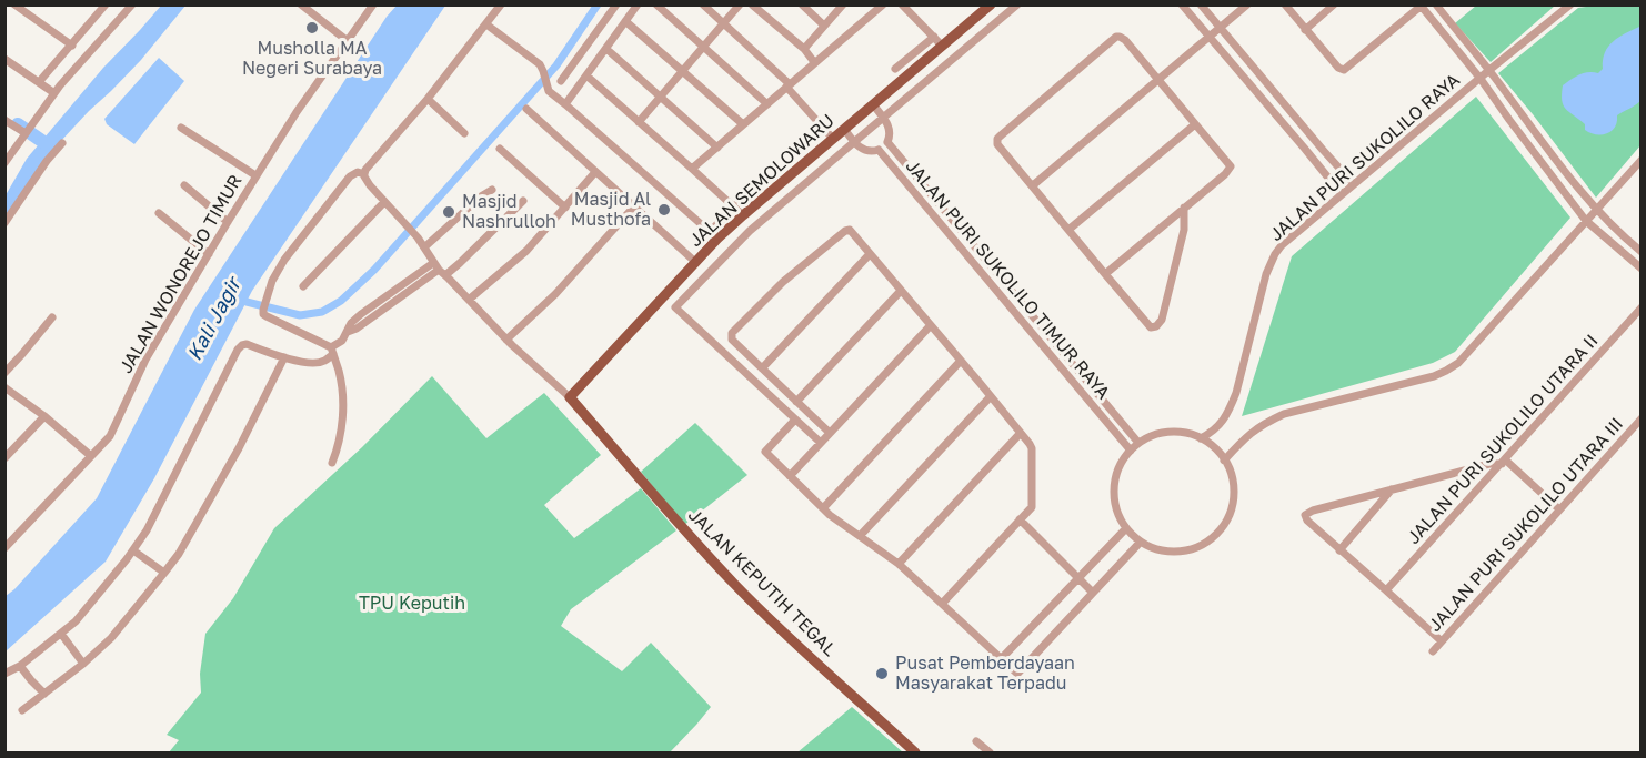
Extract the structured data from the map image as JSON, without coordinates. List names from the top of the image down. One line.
{"streets":{"main road":["JALAN SEMOLOWARU","JALAN KEPUTIH TEGAL"],"street":["JALAN PURI SUKOLILO RAYA","JALAN WONOREJO TIMUR","JALAN PURI SUKOLILO TIMUR RAYA","JALAN PURI SUKOLILO UTARA II","JALAN PURI SUKOLILO UTARA III"]},"crossings":[["JALAN PURI SUKOLILO RAYA","JALAN PURI SUKOLILO TIMUR RAYA"],["JALAN SEMOLOWARU","JALAN KEPUTIH TEGAL"]],"water":["Kali Jagir"],"parks":["TPU Keputih"],"places":["Musholla MA Negeri Surabaya","Masjid Al Musthofa","Masjid Nashrulloh","Pusat Pemberdayaan Masyarakat Terpadu"]}
